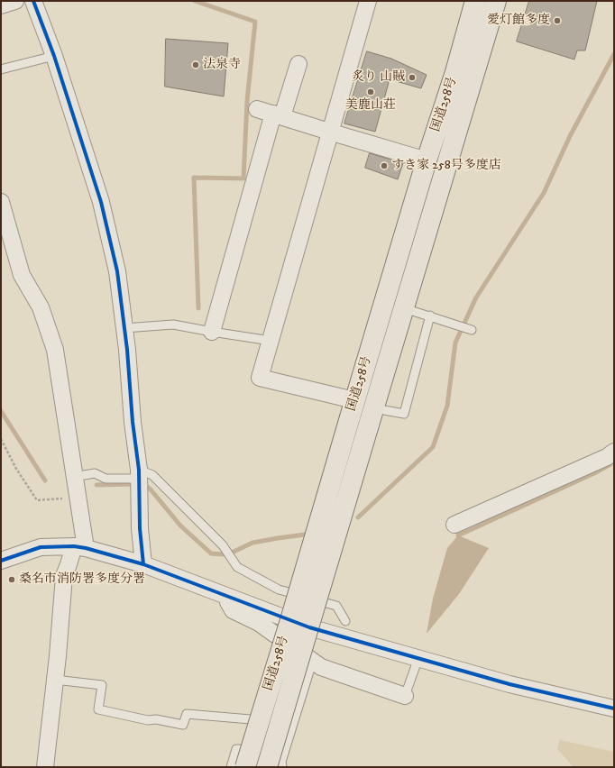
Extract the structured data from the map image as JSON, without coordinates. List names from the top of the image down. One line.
{"streets":{"highway":["国道258号"]},"places":["愛灯館多度","法泉寺","炙り 山賊","美鹿山荘","すき家 258号多度店","桑名市消防署多度分署"]}
